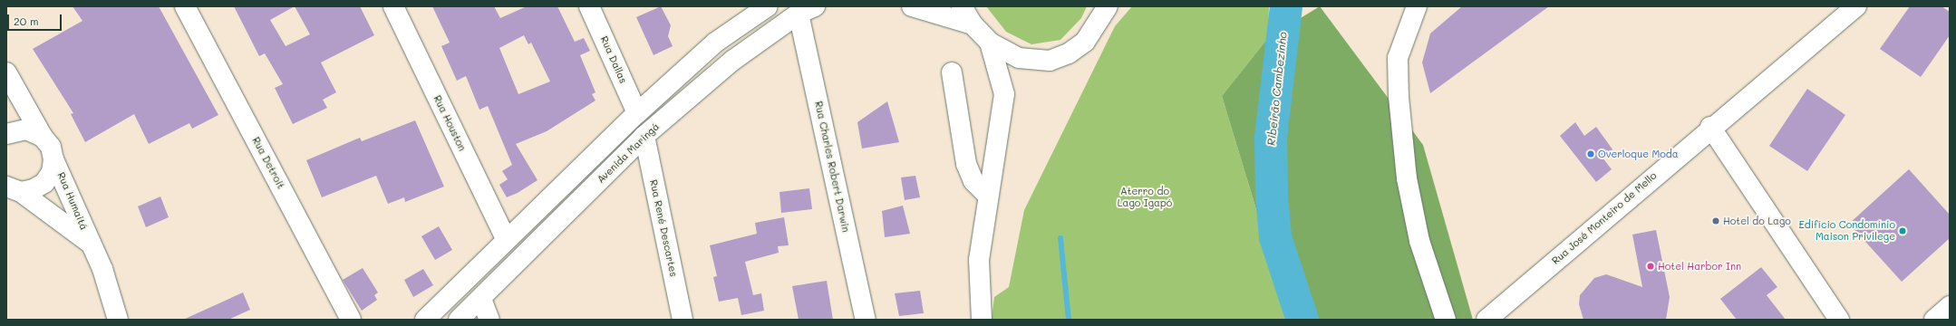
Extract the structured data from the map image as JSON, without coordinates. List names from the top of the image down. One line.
{"streets":{"street":["Rua Dallas","Rua Houston","Avenida Maringá","Rua Detroit","Rua Charles Robert Darwin","Rua Humaitá","Rua José Monteiro de Mello","Rua René Descartes"]},"crossings":[["Avenida Maringá","Rua Charles Robert Darwin"],["Avenida Maringá","Rua René Descartes"]],"water":["Ribeirão Cambezinho"],"parks":["Aterro do Lago Igapó"],"places":["Overloque Moda","Hotel do Lago","Edifício Condomínio Maison Privilege","Hotel Harbor Inn"],"scale_bar":"20 m"}
